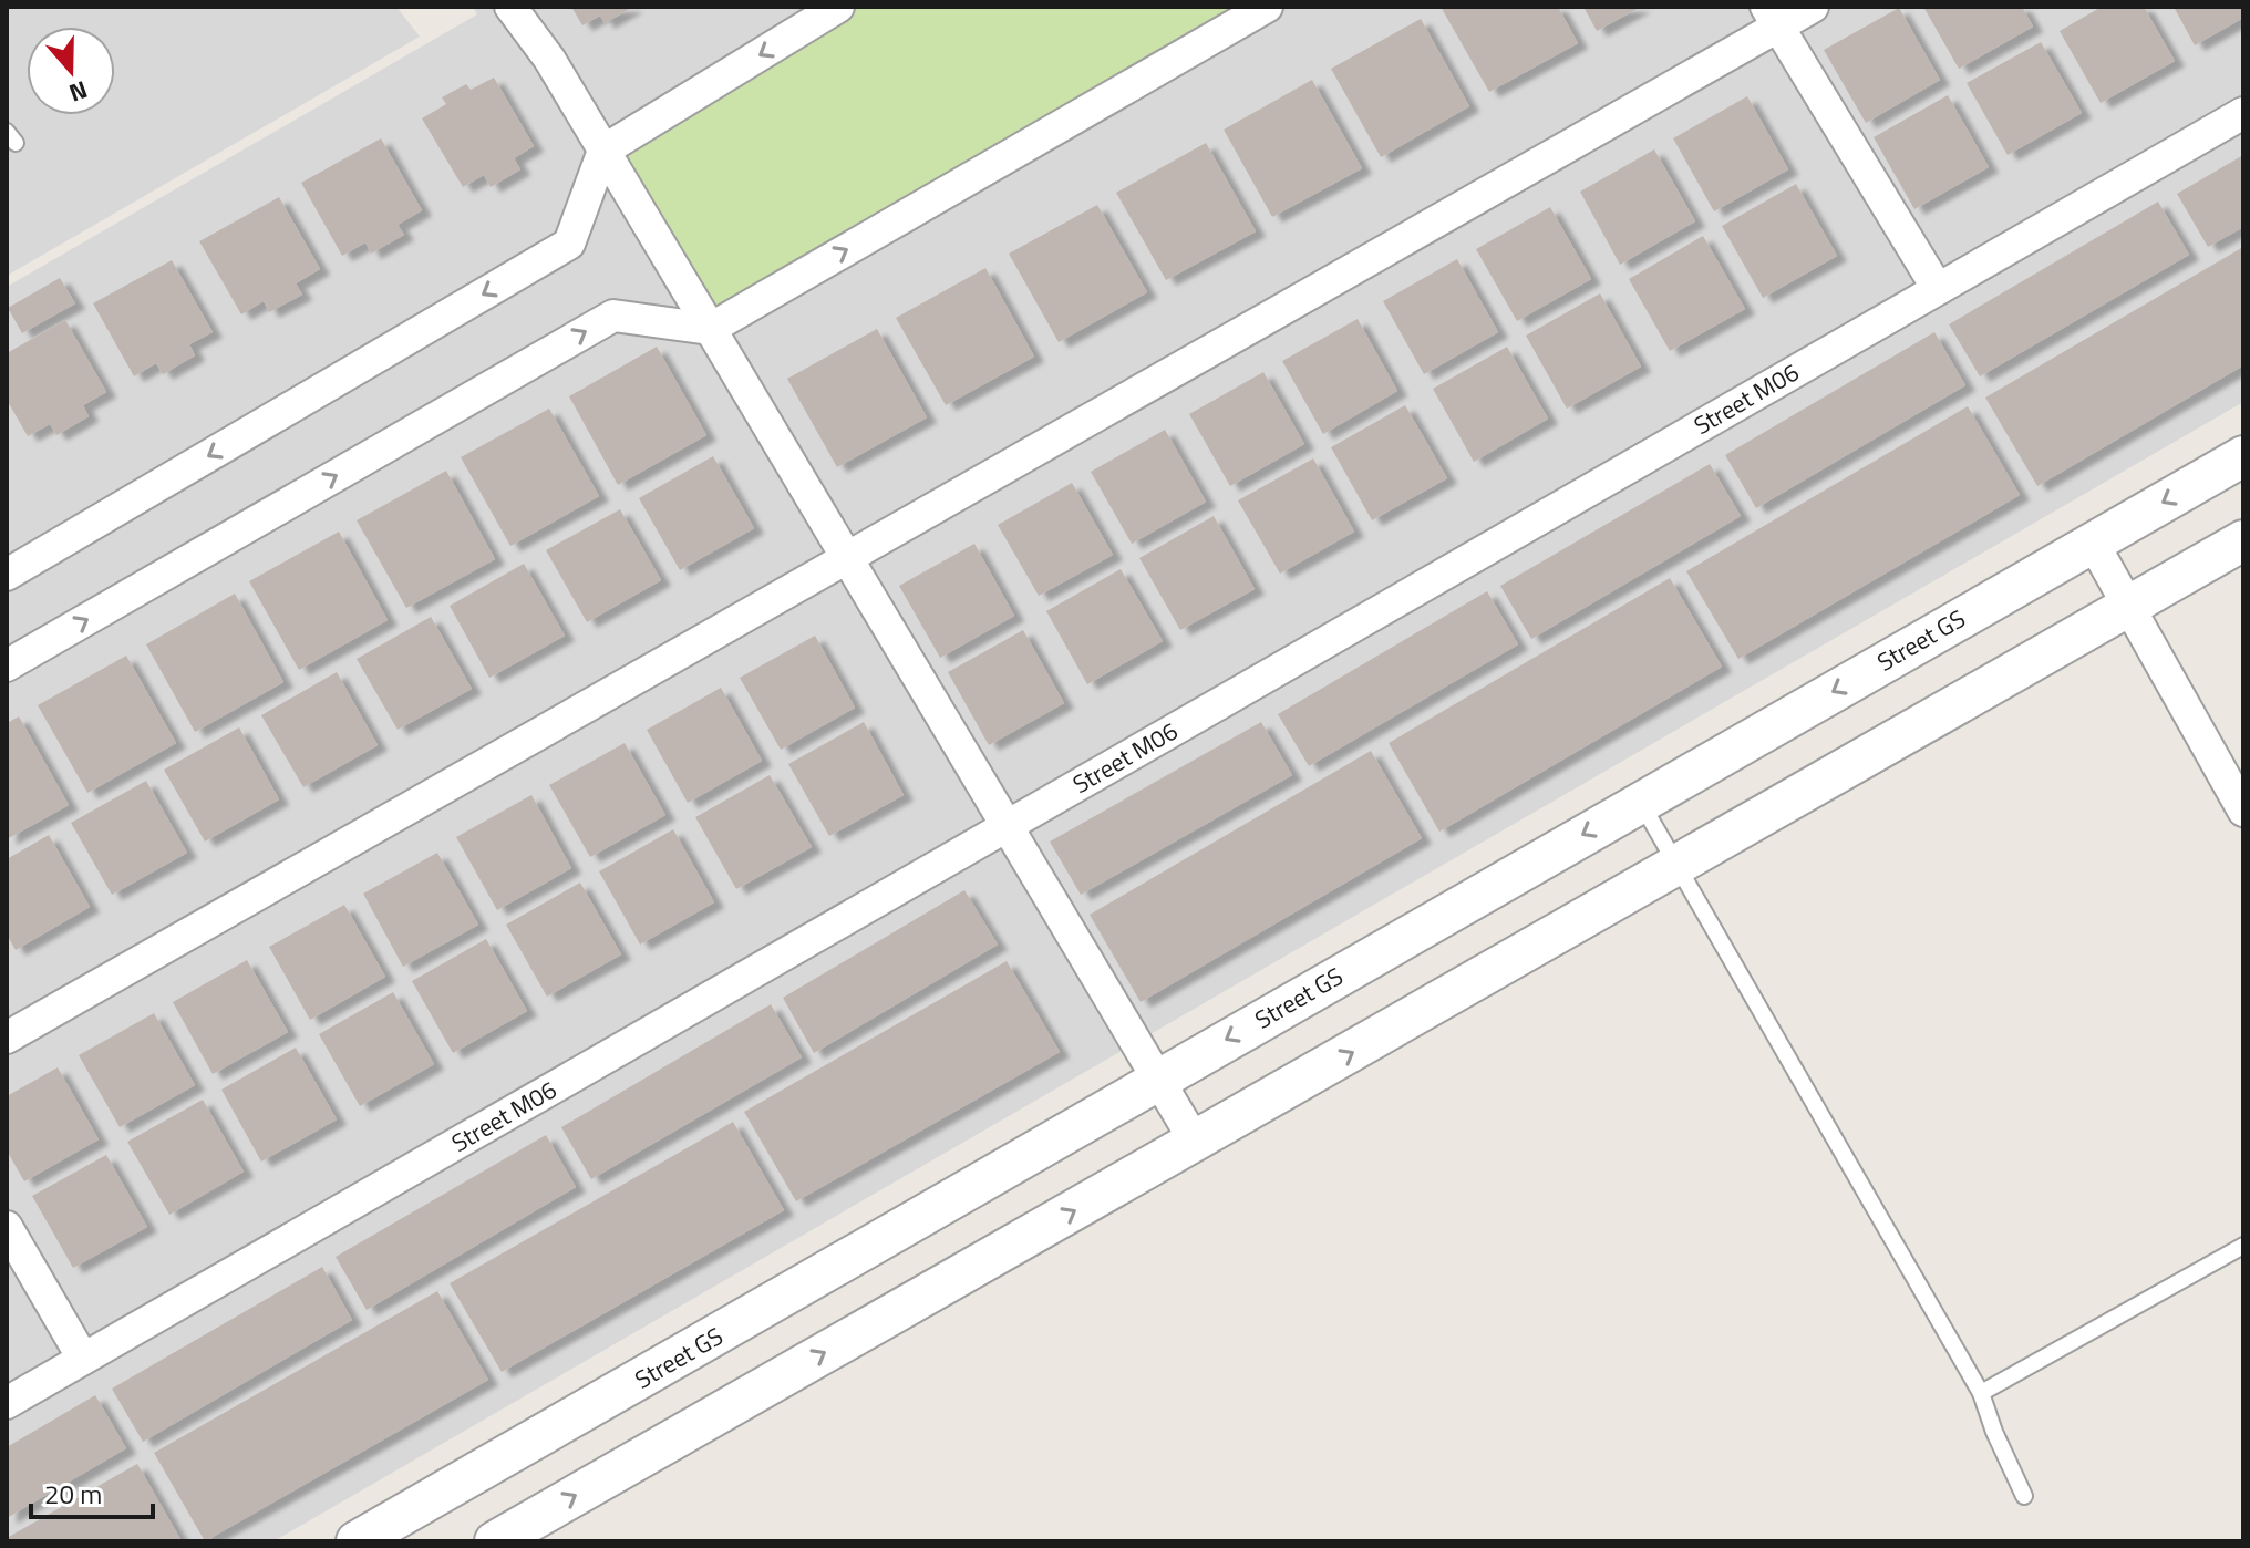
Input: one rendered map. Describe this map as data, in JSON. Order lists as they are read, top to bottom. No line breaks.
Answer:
{"streets":{"street":["Street M06","Street GS"]},"scale_bar":"20 m","north":"bottom"}
